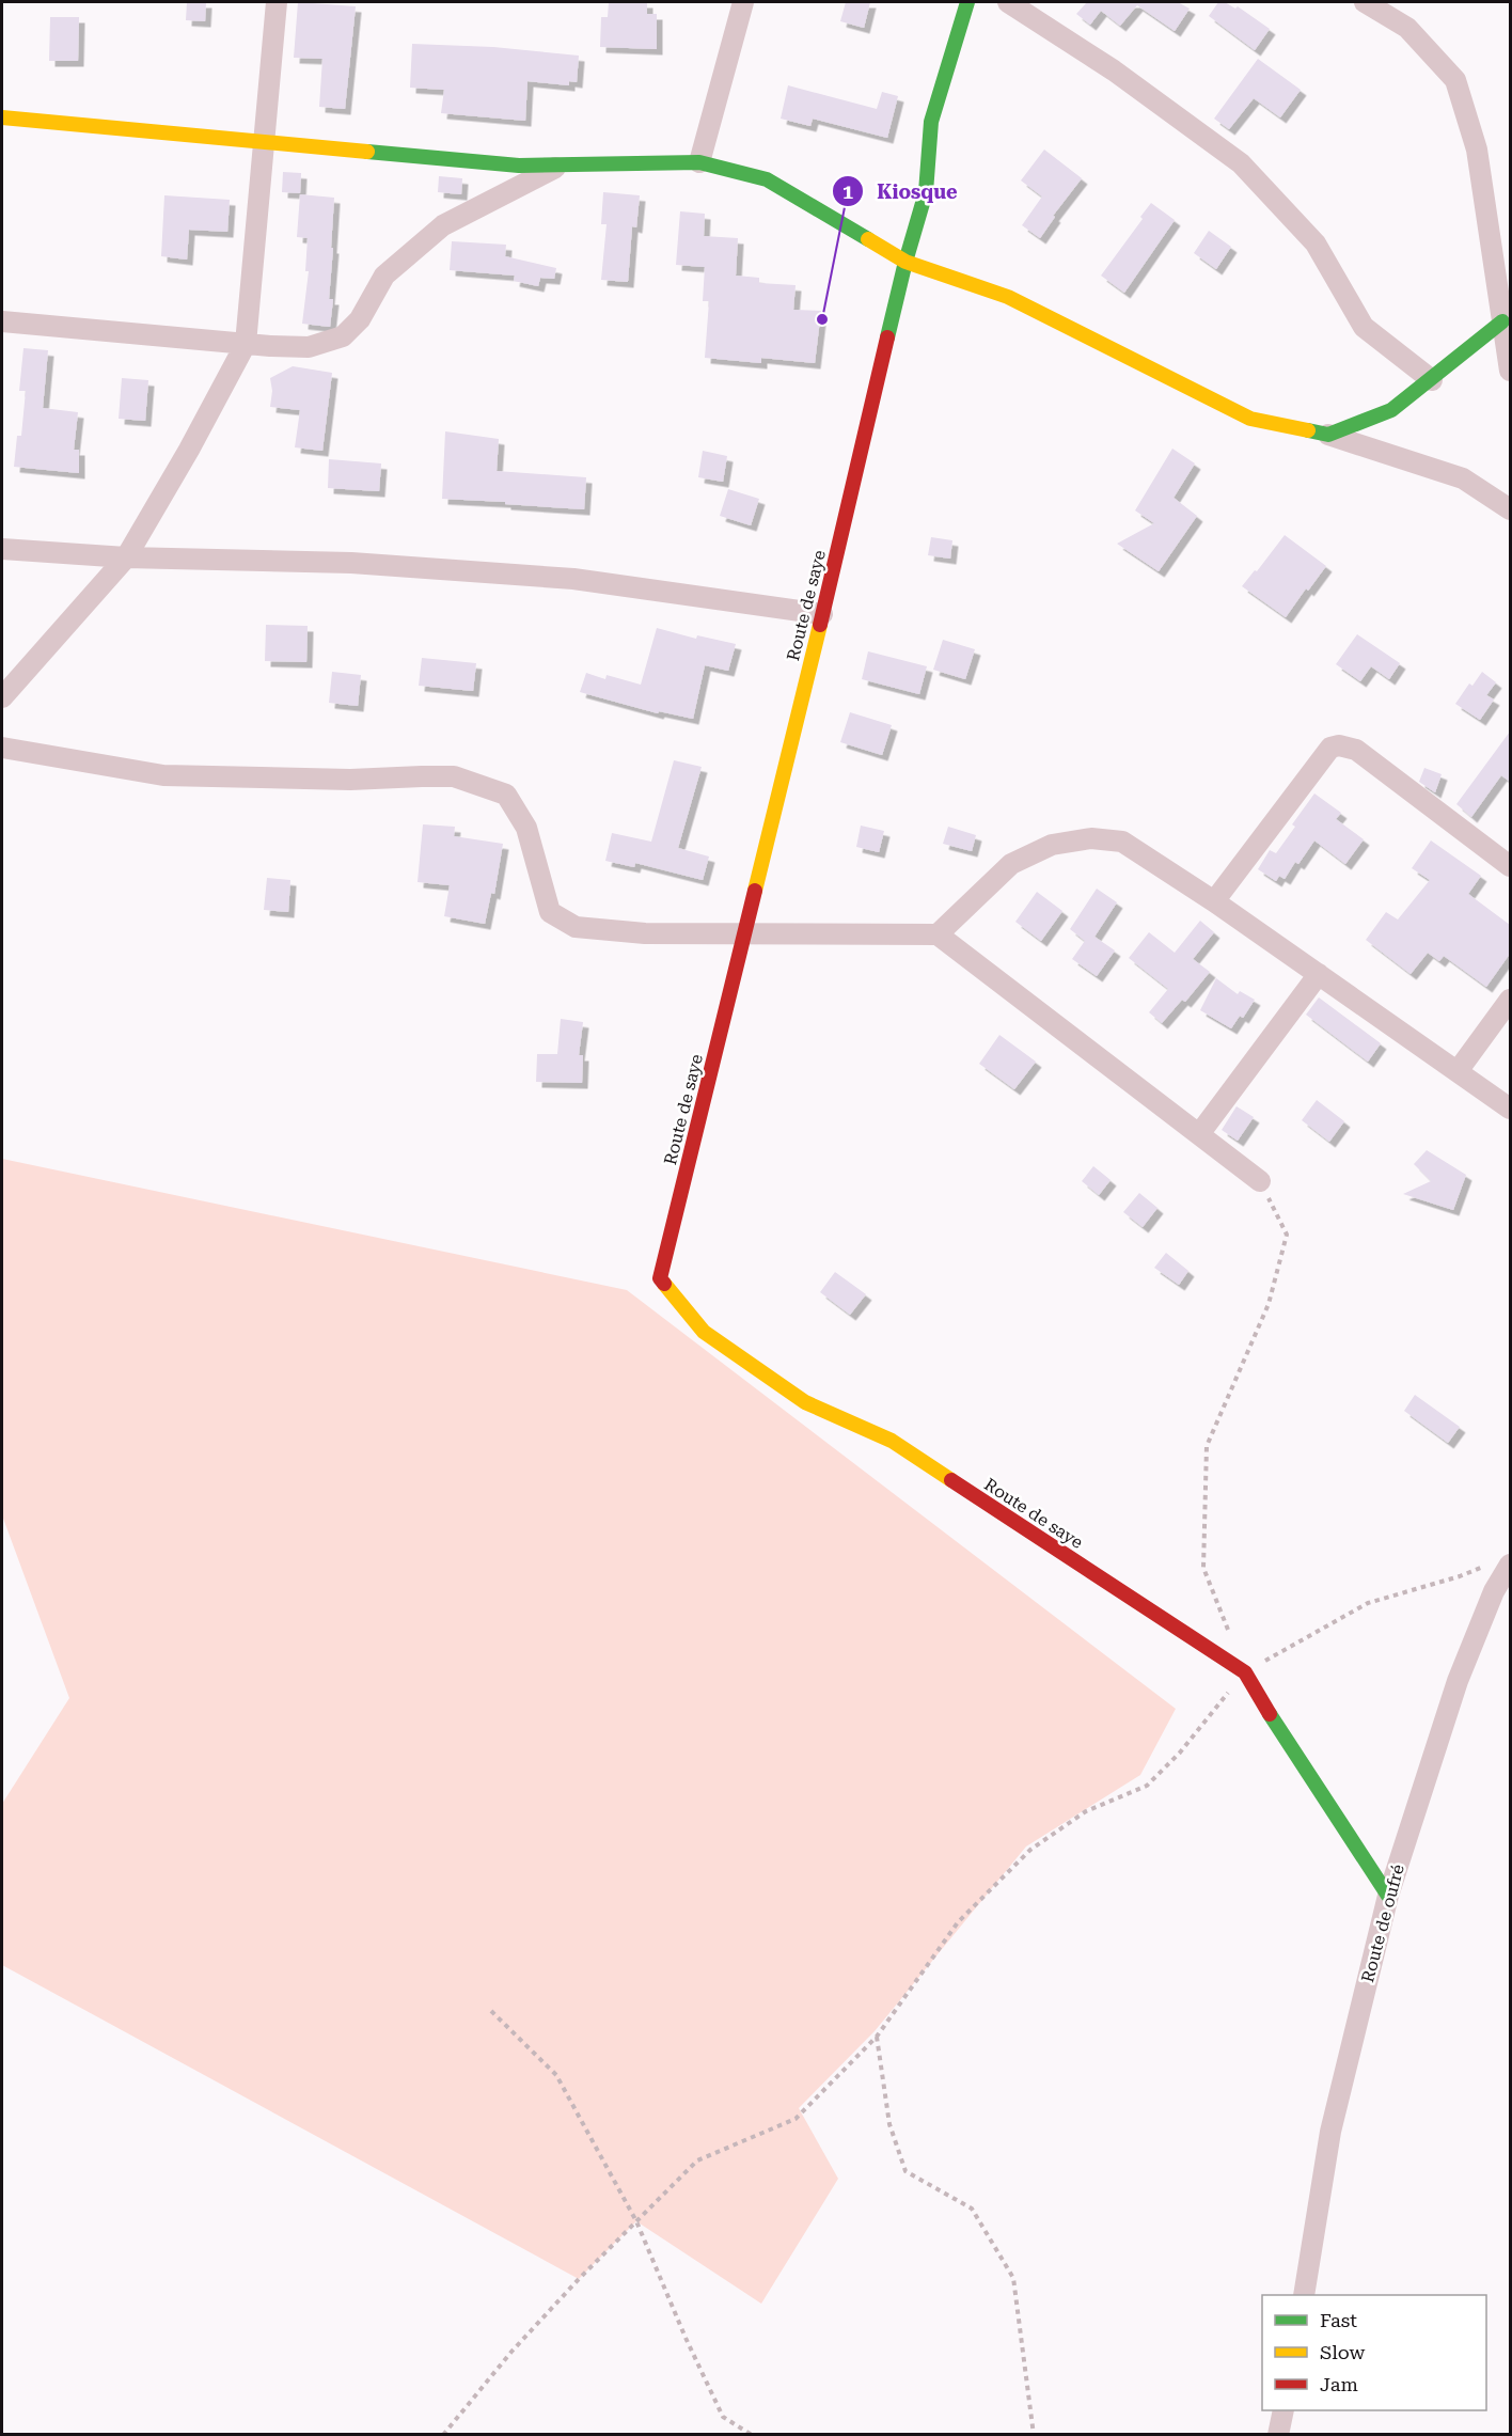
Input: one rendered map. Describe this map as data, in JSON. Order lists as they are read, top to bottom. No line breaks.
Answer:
{"streets":{"street":["Route de saye","Route de oufré"]},"crossings":[["Route de saye","Route de oufré"]],"places":["Kiosque"],"legend":["Fast","Slow","Jam"]}
